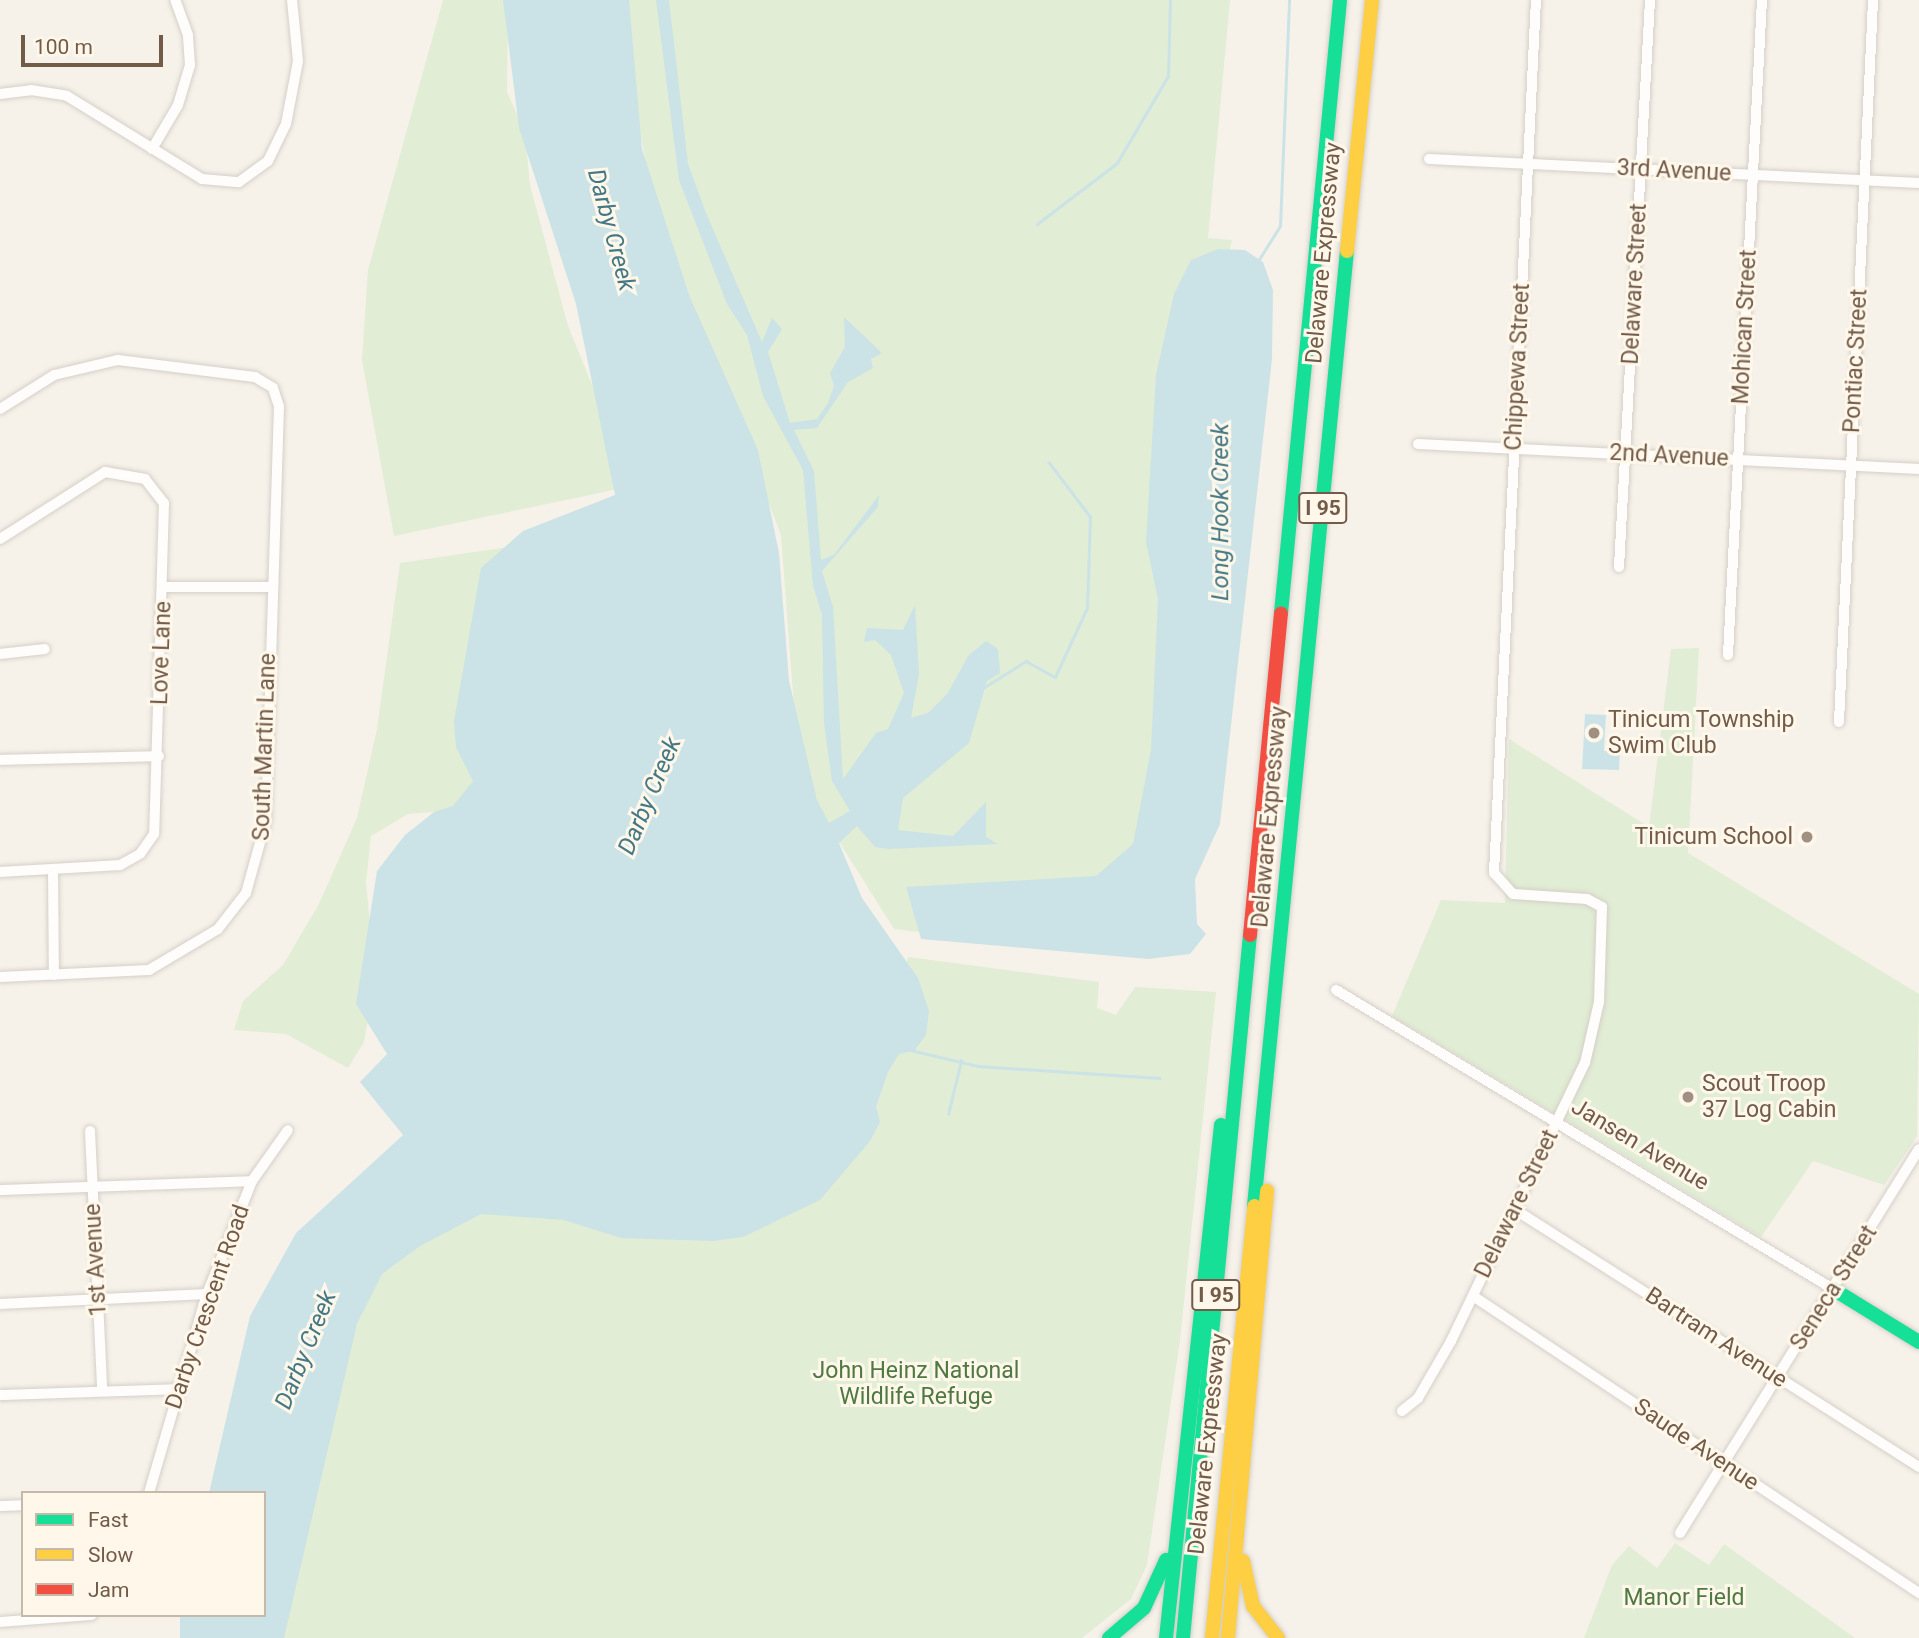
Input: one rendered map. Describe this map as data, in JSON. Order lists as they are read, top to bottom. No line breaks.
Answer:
{"streets":{"main road":["Delaware Expressway","I 95","Jansen Avenue"],"street":["3rd Avenue","Delaware Street","Mohican Street","Pontiac Street","Chippewa Street","2nd Avenue","Love Lane","South Martin Lane","1st Avenue","Seneca Street","Darby Crescent Road","Bartram Avenue","Saude Avenue"]},"crossings":[["3rd Avenue","Delaware Street"],["3rd Avenue","Mohican Street"],["3rd Avenue","Pontiac Street"],["3rd Avenue","Chippewa Street"],["Delaware Street","Chippewa Street"],["Delaware Street","2nd Avenue"],["Delaware Street","Jansen Avenue"],["Delaware Street","Bartram Avenue"],["Delaware Street","Saude Avenue"],["Mohican Street","2nd Avenue"],["Pontiac Street","2nd Avenue"],["Chippewa Street","2nd Avenue"],["Jansen Avenue","Seneca Street"],["Seneca Street","Bartram Avenue"],["Seneca Street","Saude Avenue"]],"water":["Darby Creek","Long Hook Creek"],"parks":["John Heinz National Wildlife Refuge","Manor Field"],"places":["Tinicum Township Swim Club","Tinicum School","Scout Troop 37 Log Cabin"],"legend":["Fast","Slow","Jam"],"scale_bar":"100 m"}
